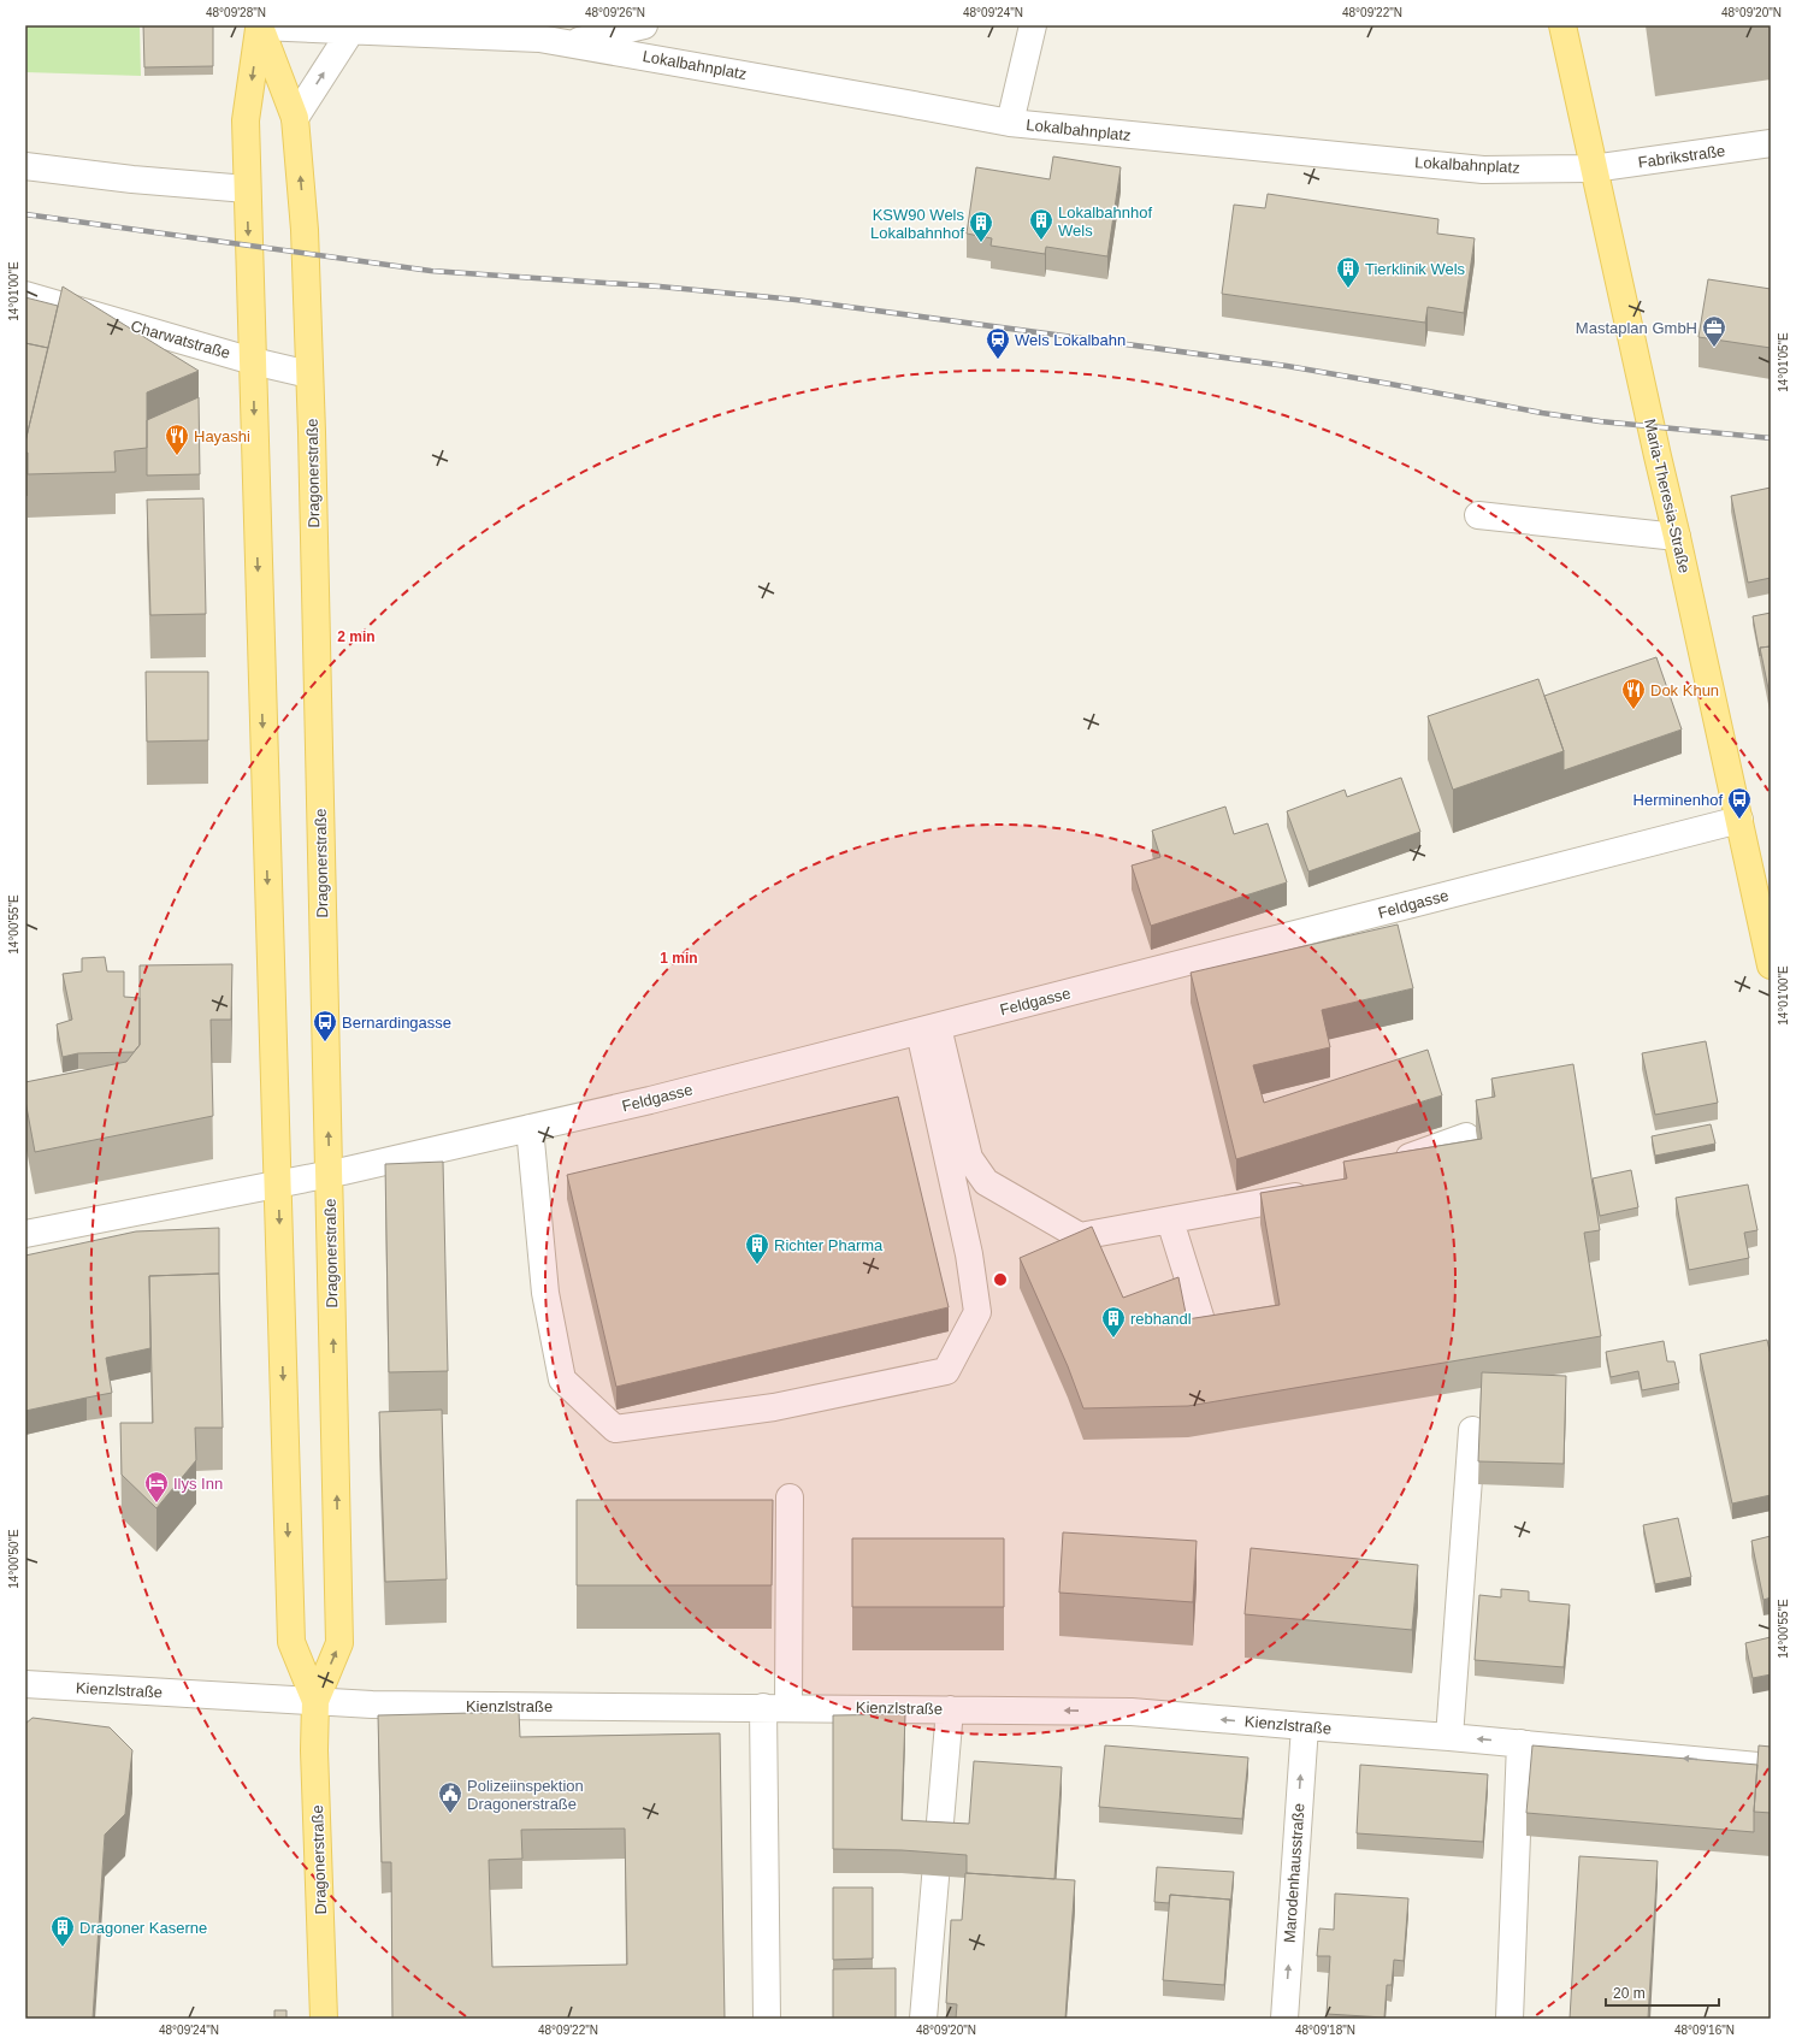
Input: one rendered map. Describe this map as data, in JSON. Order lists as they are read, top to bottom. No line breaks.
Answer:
{"streets":{"main road":["Dragonerstraße","Maria-Theresia-Straße"],"street":["Lokalbahnplatz","Fabrikstraße","Charwatstraße","Feldgasse","Kienzlstraße","Marodenhausstraße"]},"crossings":[["Lokalbahnplatz","Fabrikstraße"],["Lokalbahnplatz","Dragonerstraße"],["Lokalbahnplatz","Maria-Theresia-Straße"],["Fabrikstraße","Maria-Theresia-Straße"],["Charwatstraße","Dragonerstraße"],["Dragonerstraße","Feldgasse"],["Dragonerstraße","Kienzlstraße"],["Maria-Theresia-Straße","Feldgasse"],["Kienzlstraße","Marodenhausstraße"]],"one_way":["Kienzlstraße"],"places":{"building":["Lokalbahnhof Wels","KSW90 Wels Lokalbahnhof","Tierklinik Wels","Richter Pharma","rebhandl","Dragoner Kaserne"],"office":["Mastaplan GmbH"],"station":["Wels Lokalbahn"],"restaurant":["Hayashi","Dok Khun"],"bus stop":["Herminenhof","Bernardingasse"],"hotel":["Ilys Inn"],"public building":["Polizeiinspektion Dragonerstraße"]},"scale_bar":"20 m","coordinates":["48°09'28\"N","48°09'26\"N","48°09'24\"N","48°09'22\"N","48°09'20\"N","14°01'00\"E","14°01'05\"E","14°00'55\"E","14°00'50\"E","48°09'18\"N","48°09'16\"N"],"rings":["2 min","1 min"]}
